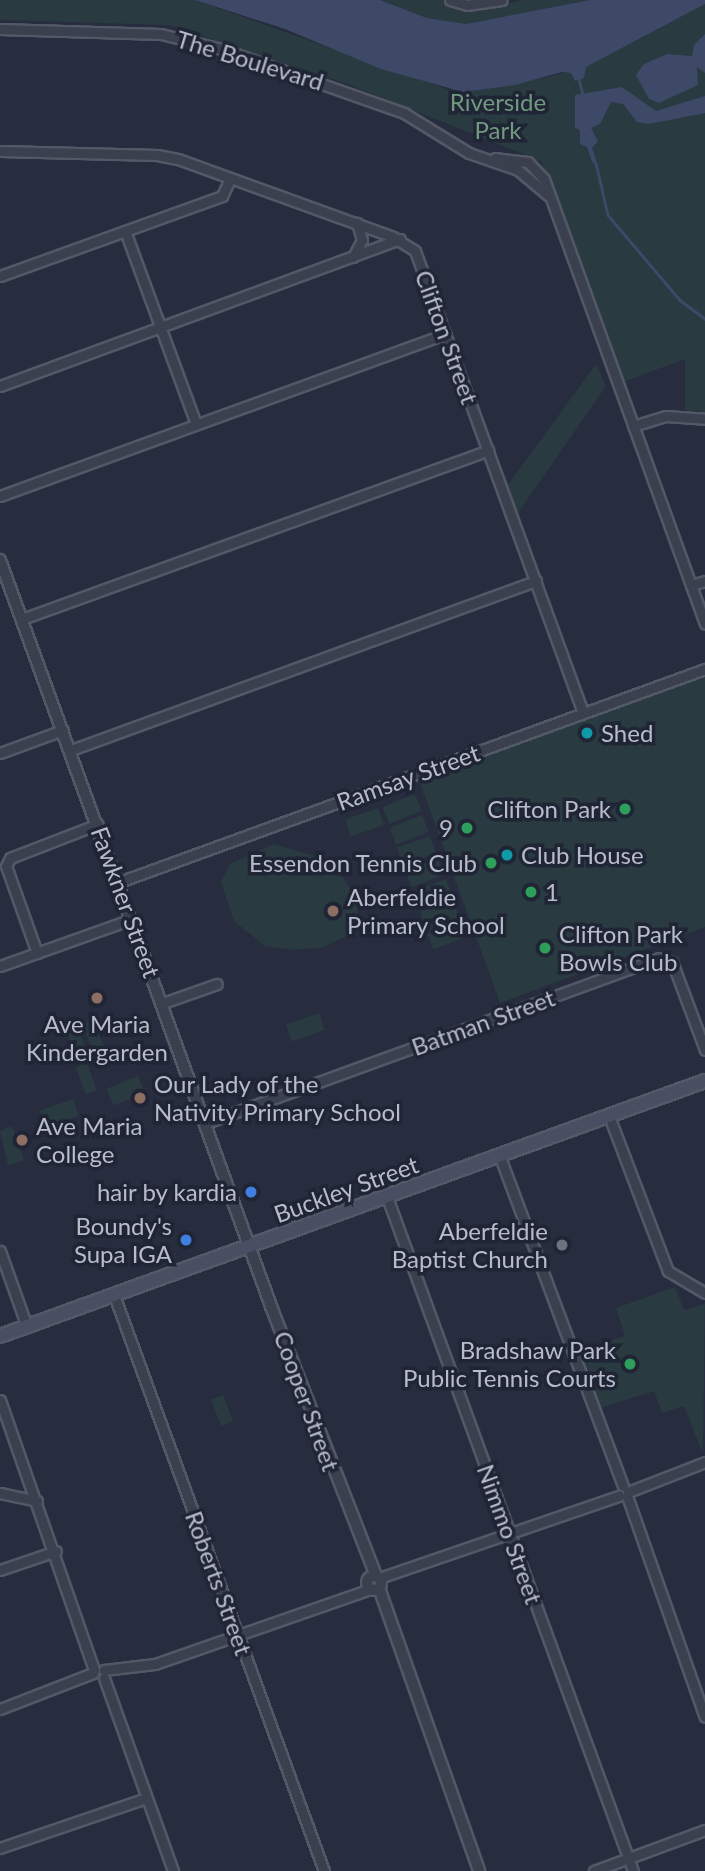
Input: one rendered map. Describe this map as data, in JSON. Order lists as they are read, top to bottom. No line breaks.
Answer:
{"streets":{"main road":["Buckley Street"],"street":["The Boulevard","Clifton Street","Ramsay Street","Fawkner Street","Batman Street","Cooper Street","Nimmo Street","Roberts Street"]},"crossings":[["Clifton Street","Ramsay Street"],["Ramsay Street","Fawkner Street"],["Fawkner Street","Batman Street"],["Fawkner Street","Buckley Street"],["Fawkner Street","Cooper Street"],["Buckley Street","Cooper Street"],["Buckley Street","Nimmo Street"],["Buckley Street","Roberts Street"]],"parks":["Riverside Park"],"places":["Shed","Clifton Park","9","Club House","Essendon Tennis Club","1","Aberfeldie Primary School","Clifton Park Bowls Club","Ave Maria Kindergarden","Our Lady of the Nativity Primary School","Ave Maria College","hair by kardia","Boundy's Supa IGA","Aberfeldie Baptist Church","Bradshaw Park Public Tennis Courts"]}
